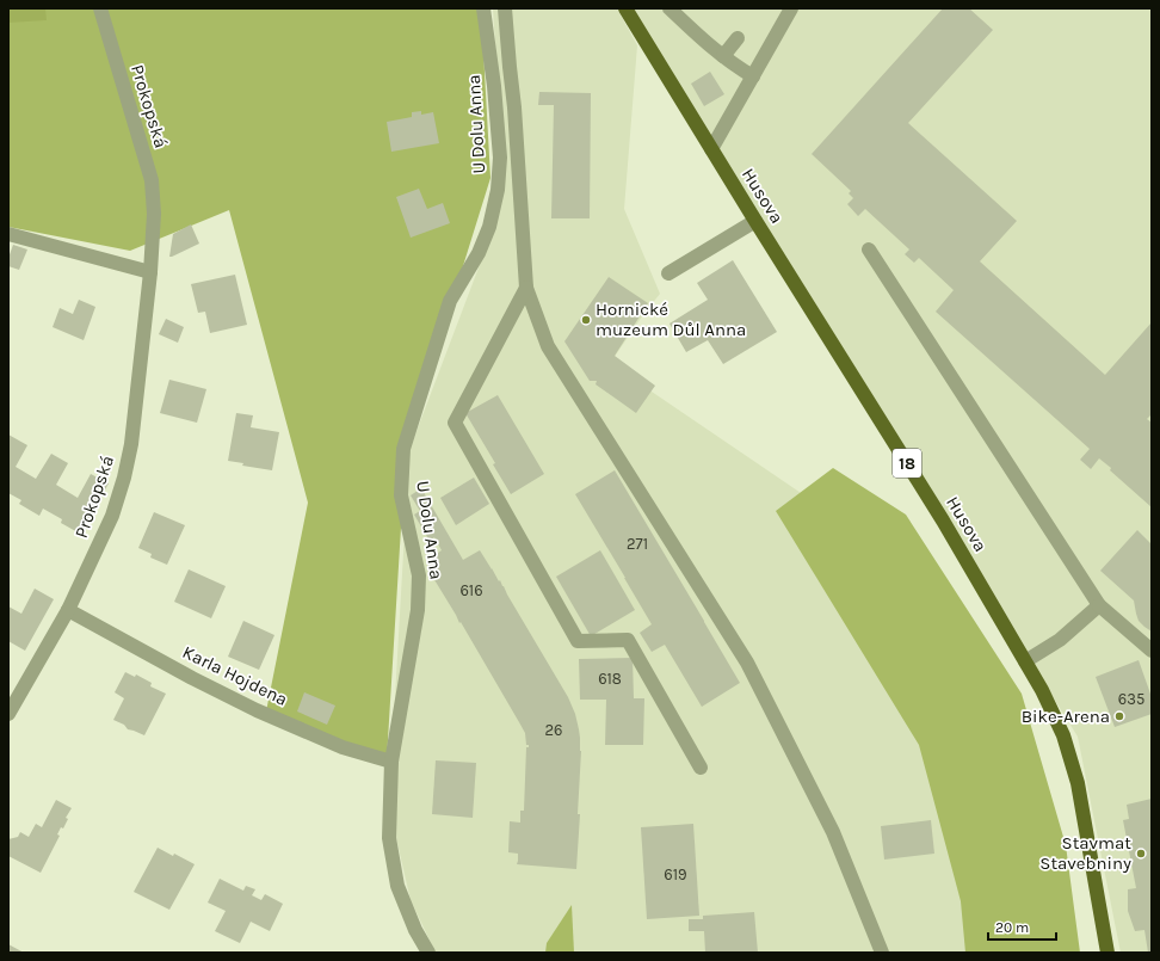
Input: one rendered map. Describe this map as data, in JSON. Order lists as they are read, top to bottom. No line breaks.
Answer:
{"streets":{"main road":["Husova","18"],"street":["Prokopská","U Dolu Anna","Karla Hojdena"]},"crossings":[["Prokopská","Karla Hojdena"],["U Dolu Anna","Karla Hojdena"]],"places":["Hornické muzeum Důl Anna","Bike-Arena","Stavmat Stavebniny"],"house_numbers":["271","616","618","635","26","619"],"scale_bar":"20 m"}
